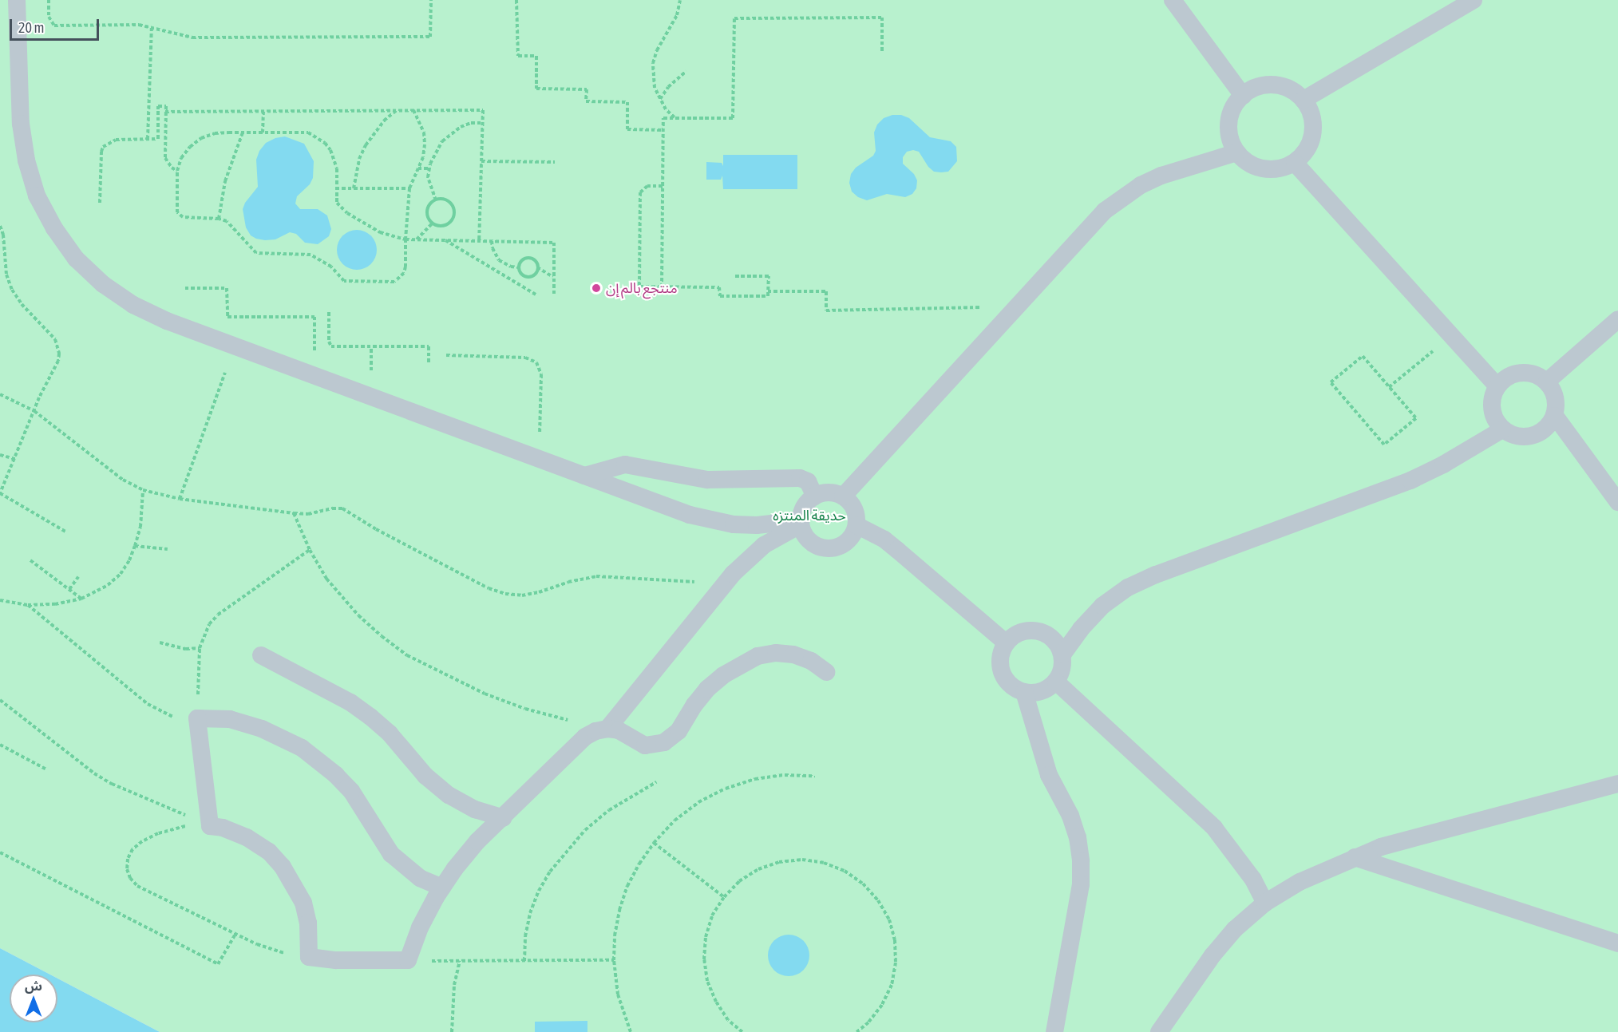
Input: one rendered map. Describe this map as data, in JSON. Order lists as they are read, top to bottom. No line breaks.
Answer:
{"parks":["حديقة المنتزه"],"places":["منتجع بالم إن"],"scale_bar":"20 m","north":"top"}
